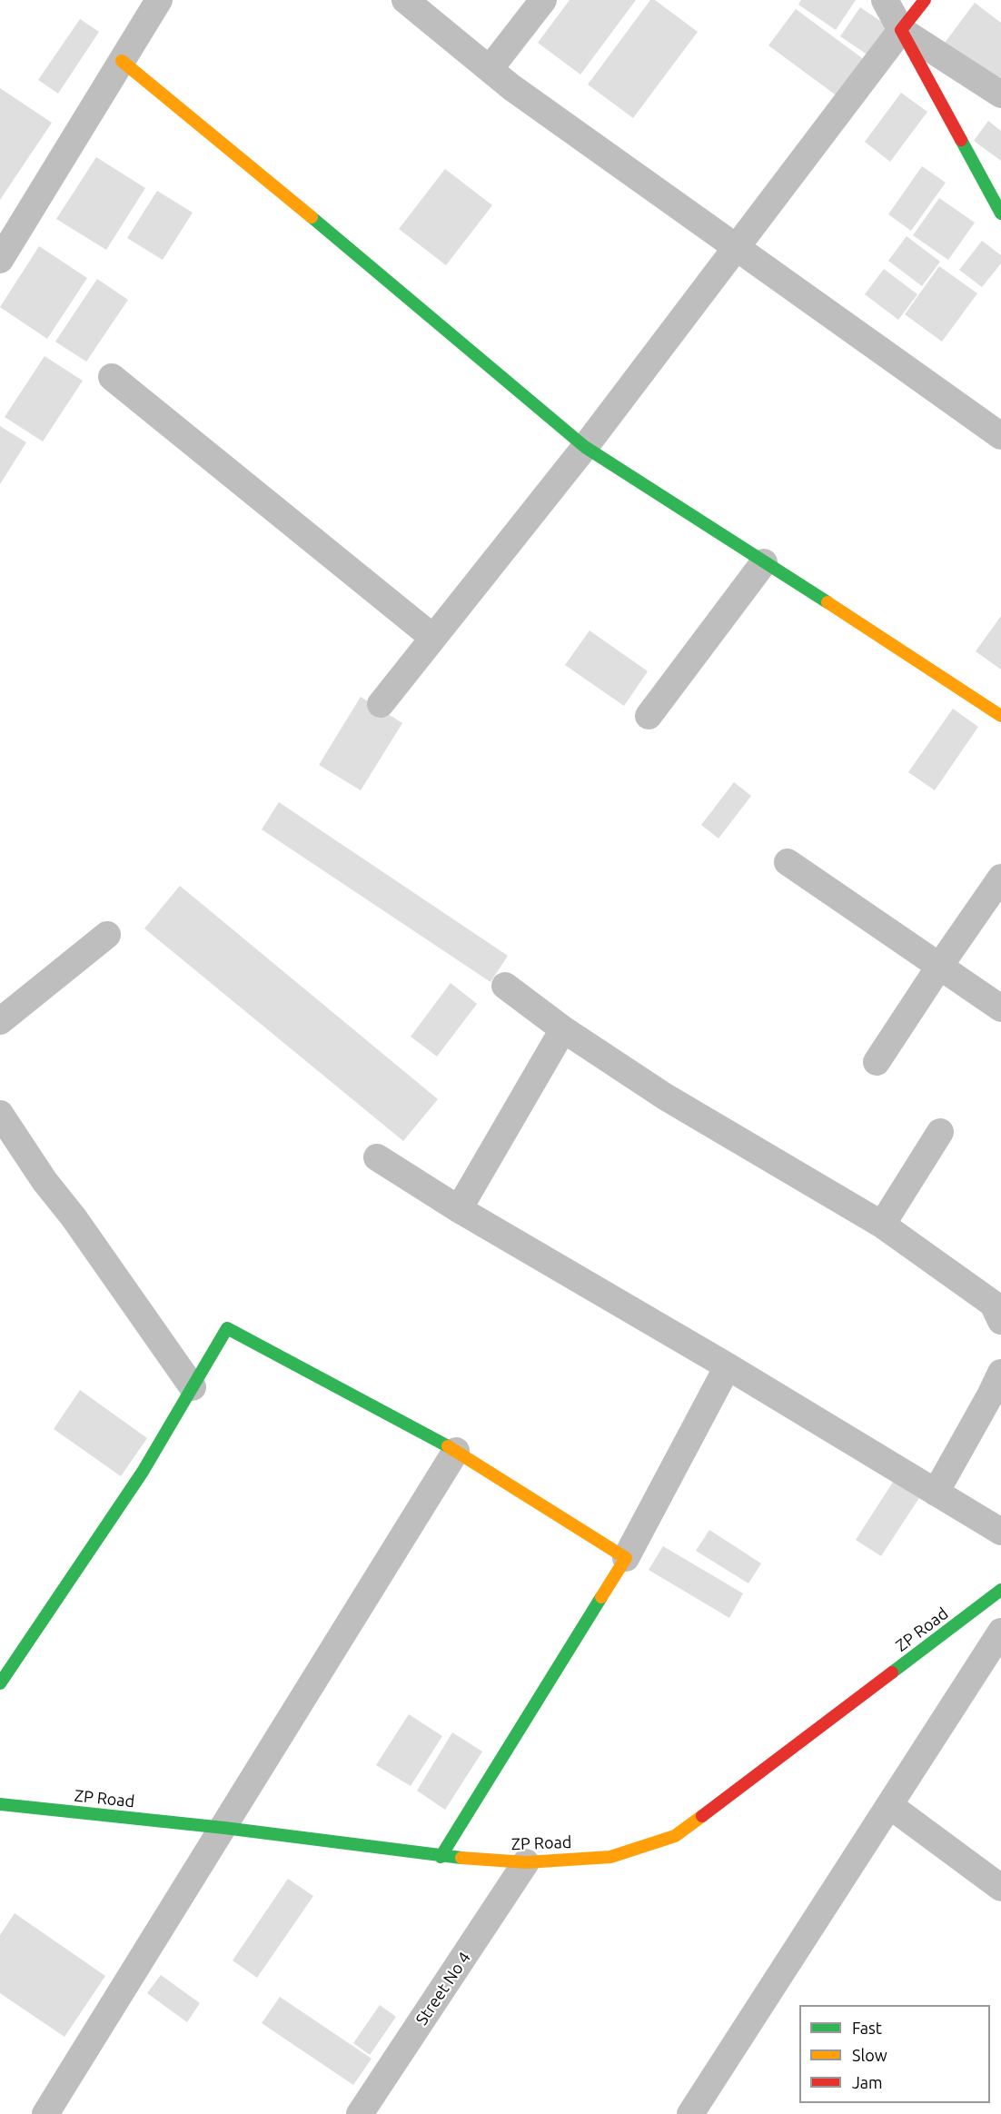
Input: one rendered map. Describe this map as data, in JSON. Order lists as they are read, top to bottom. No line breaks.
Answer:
{"streets":{"street":["ZP Road","Street No 4"]},"crossings":[["ZP Road","Street No 4"]],"legend":["Fast","Slow","Jam"]}
